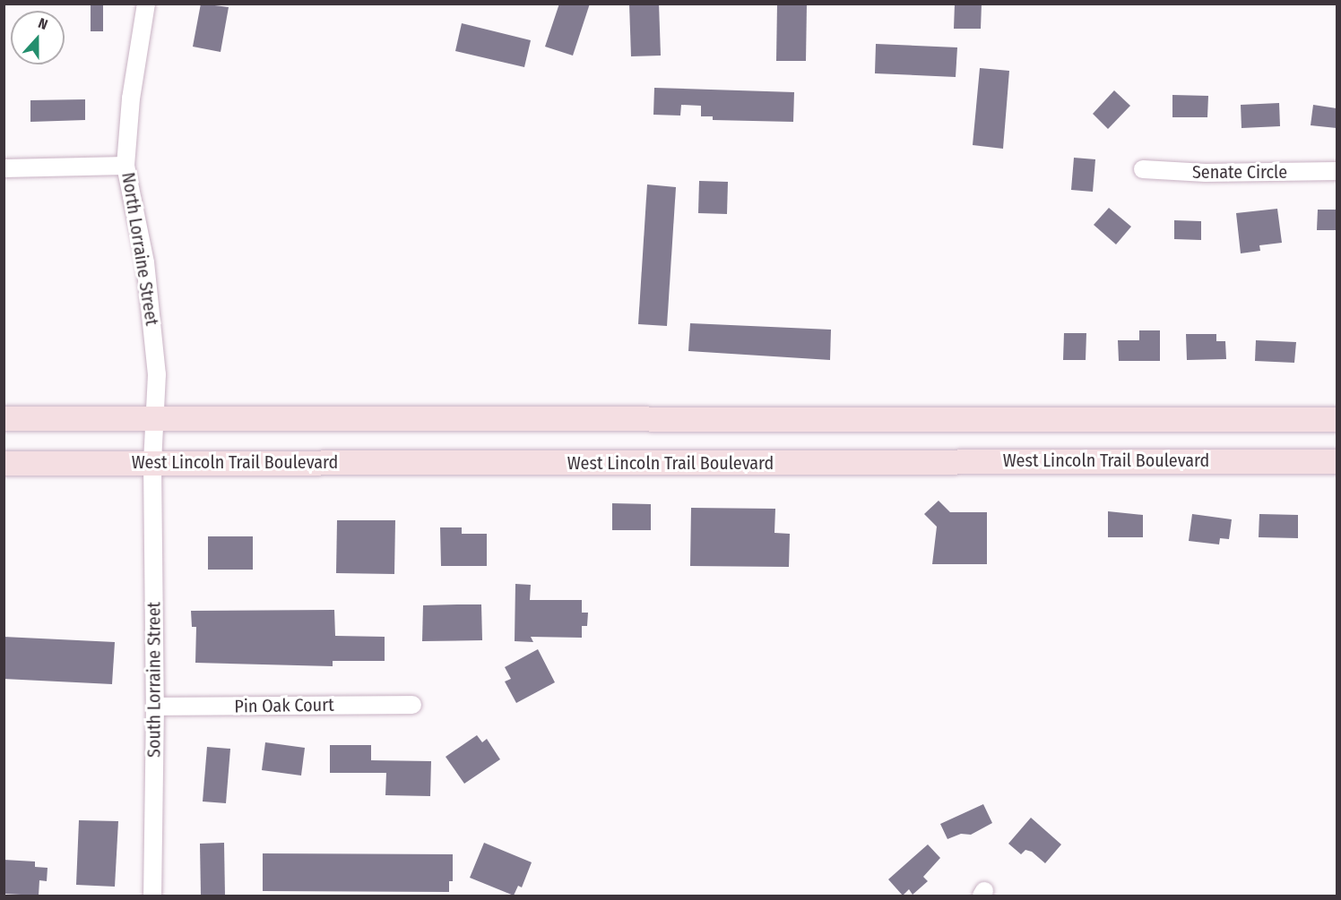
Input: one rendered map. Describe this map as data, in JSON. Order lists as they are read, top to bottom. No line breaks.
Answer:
{"streets":{"main road":["West Lincoln Trail Boulevard"],"street":["Senate Circle","North Lorraine Street","South Lorraine Street","Pin Oak Court"]},"crossings":[["North Lorraine Street","West Lincoln Trail Boulevard"],["North Lorraine Street","South Lorraine Street"],["West Lincoln Trail Boulevard","South Lorraine Street"],["South Lorraine Street","Pin Oak Court"]],"north":"top"}
